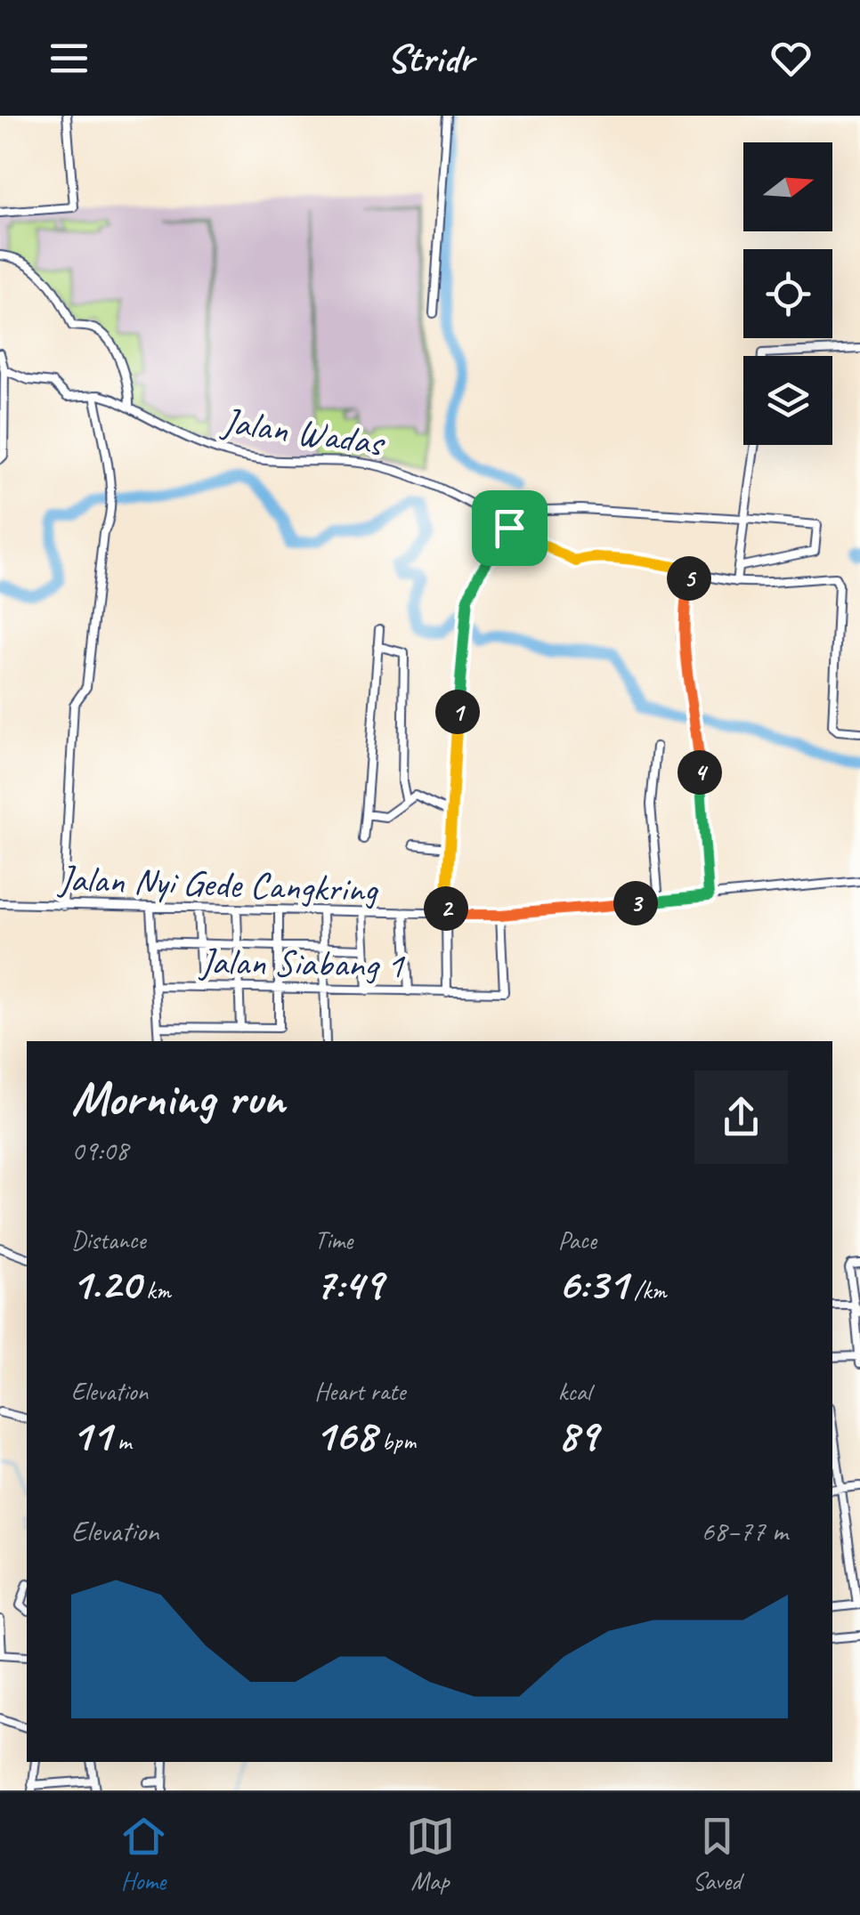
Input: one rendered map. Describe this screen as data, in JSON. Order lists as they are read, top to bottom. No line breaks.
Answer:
{"streets":{"street":["Jalan Wadas","Jalan Nyi Gede Cangkring","Jalan Siabang 1"]},"crossings":[["Jalan Nyi Gede Cangkring","Jalan Siabang 1"]],"north":"right","page":{"header":"Stridr","pins":["5","1","4","3","2"],"heading":["Morning run","09:08"],"stats":[["Distance","1.20 km"],["Time","7:49"],["Pace","6:31 /km"],["Elevation","11 m"],["Heart rate","168 bpm"],["kcal","89"]],"chart":["Elevation","68–77 m"],"tabs":["Home","Map","Saved"]}}
